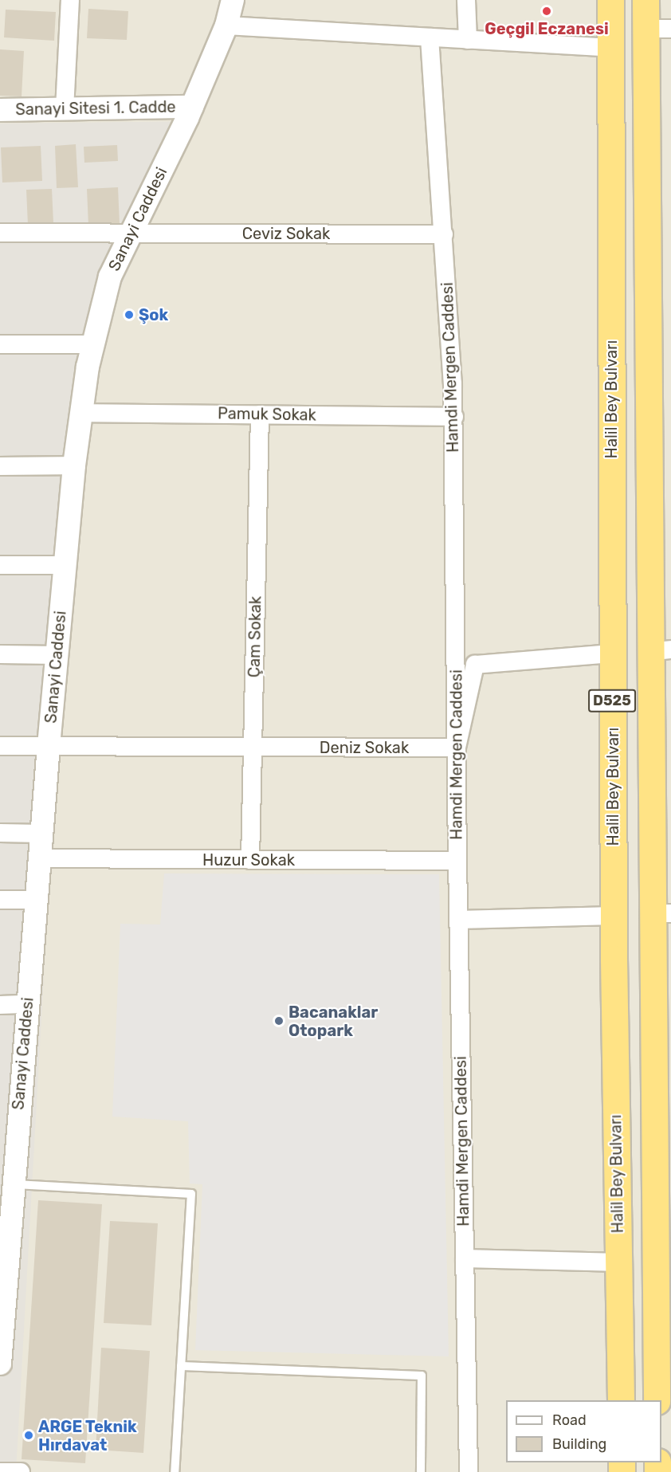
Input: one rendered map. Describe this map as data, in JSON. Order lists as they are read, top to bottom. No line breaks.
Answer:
{"streets":{"highway":["Halil Bey Bulvarı","D525"],"street":["Sanayi Sitesi 1. Cadde","Sanayi Caddesi","Ceviz Sokak","Hamdi Mergen Caddesi","Pamuk Sokak","Çam Sokak","Deniz Sokak","Huzur Sokak"]},"crossings":[["Sanayi Sitesi 1. Cadde","Sanayi Caddesi"],["Sanayi Caddesi","Ceviz Sokak"],["Sanayi Caddesi","Pamuk Sokak"],["Sanayi Caddesi","Deniz Sokak"],["Sanayi Caddesi","Huzur Sokak"],["Ceviz Sokak","Hamdi Mergen Caddesi"],["Hamdi Mergen Caddesi","Pamuk Sokak"],["Hamdi Mergen Caddesi","Deniz Sokak"],["Hamdi Mergen Caddesi","Huzur Sokak"],["Pamuk Sokak","Çam Sokak"],["Çam Sokak","Deniz Sokak"],["Çam Sokak","Huzur Sokak"]],"places":["Geçgil Eczanesi","Şok","Bacanaklar Otopark","ARGE Teknik Hırdavat"],"legend":["Road","Building"]}
